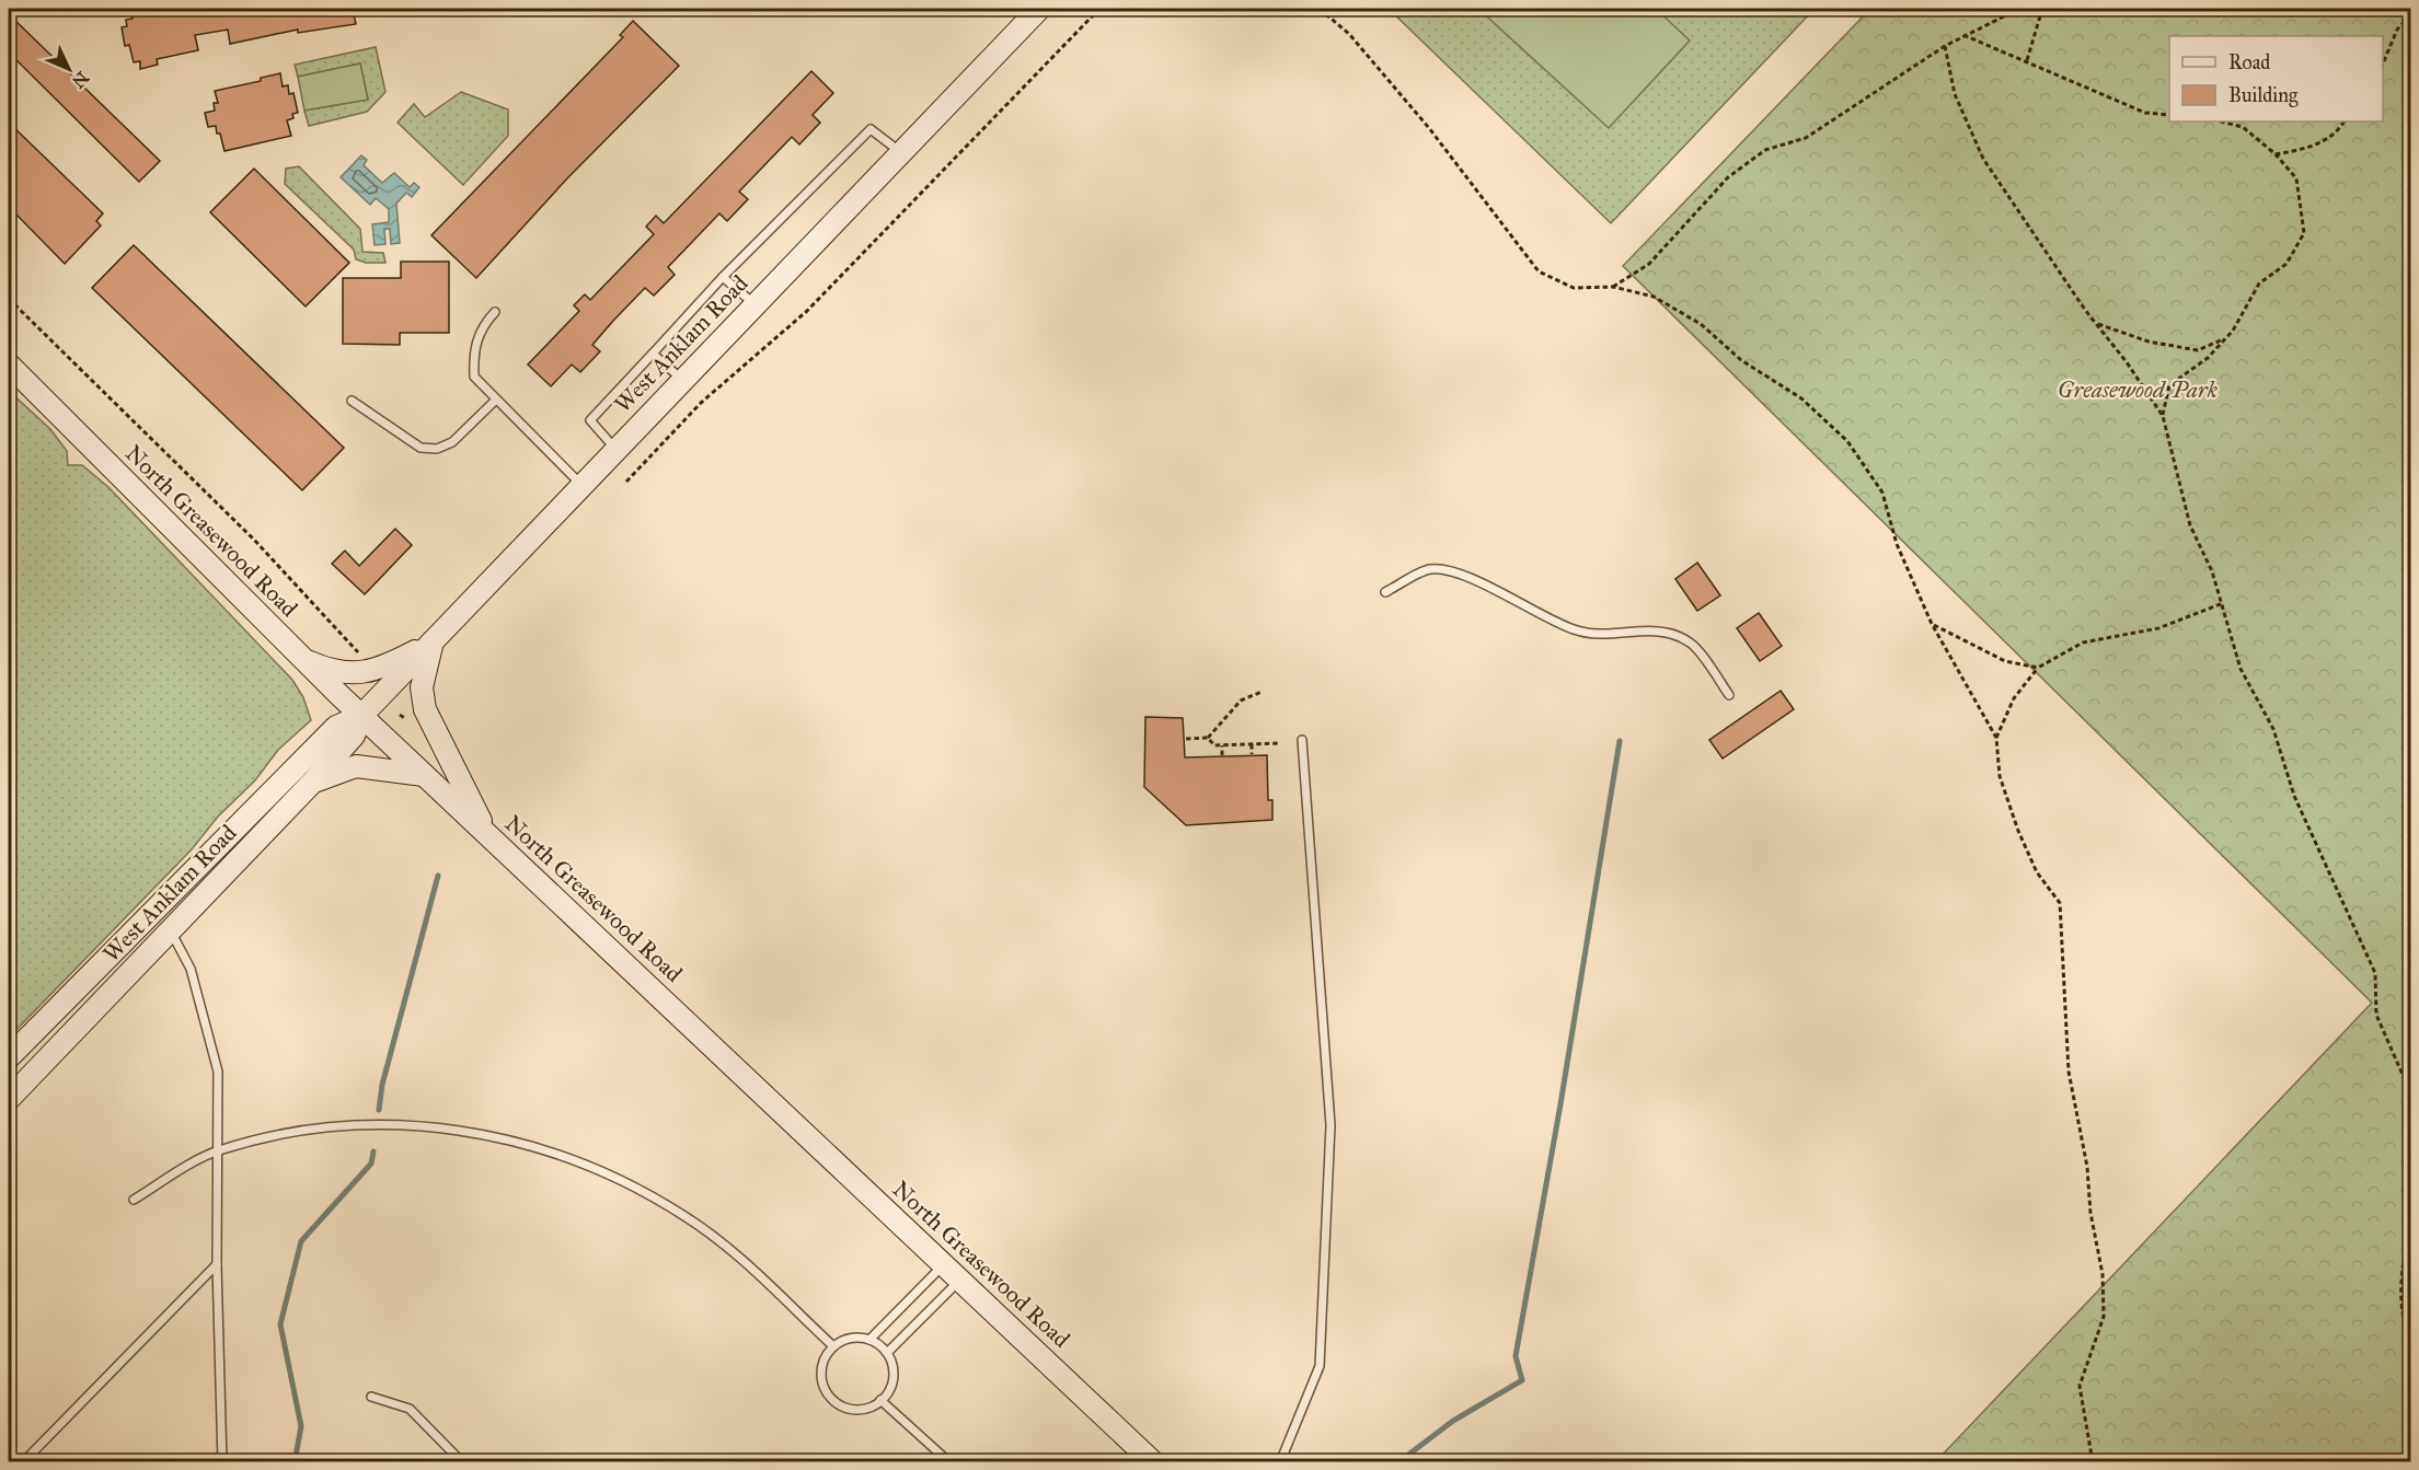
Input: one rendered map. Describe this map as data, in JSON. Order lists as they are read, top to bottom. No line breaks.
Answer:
{"streets":{"main road":["West Anklam Road","North Greasewood Road"]},"crossings":[["West Anklam Road","North Greasewood Road"]],"parks":["Greasewood Park"],"legend":["Road","Building"],"north":"bottom right"}
